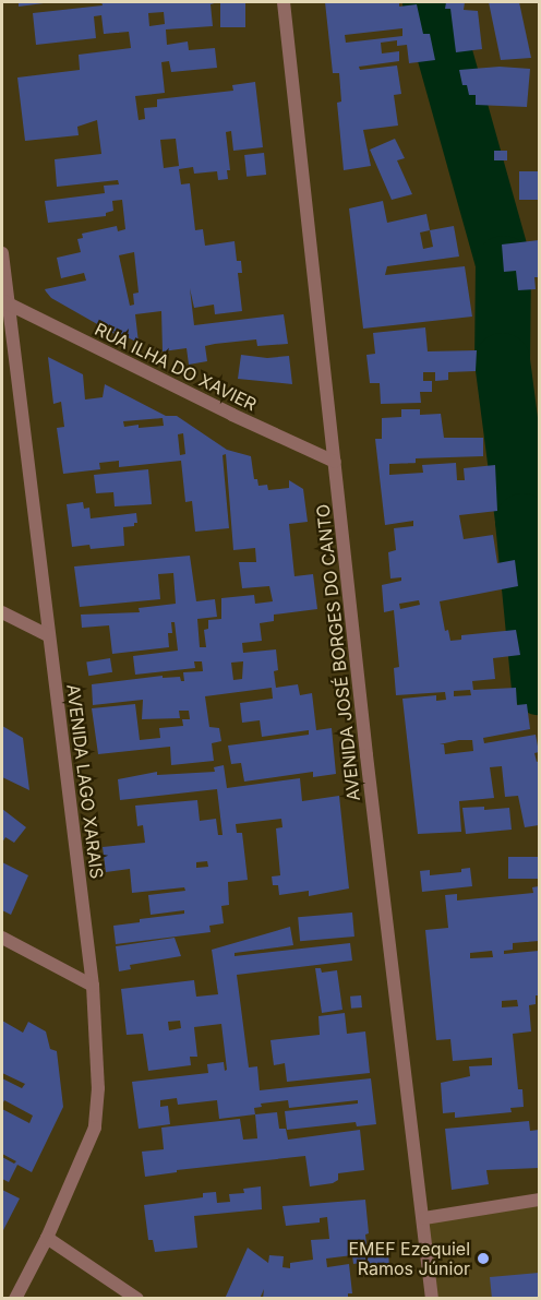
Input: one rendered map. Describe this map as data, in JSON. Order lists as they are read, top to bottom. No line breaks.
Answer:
{"streets":{"street":["RUA ILHA DO XAVIER","AVENIDA JOSÉ BORGES DO CANTO","AVENIDA LAGO XARAIS"]},"crossings":[["RUA ILHA DO XAVIER","AVENIDA JOSÉ BORGES DO CANTO"],["RUA ILHA DO XAVIER","AVENIDA LAGO XARAIS"]],"places":["EMEF Ezequiel Ramos Júnior"]}
